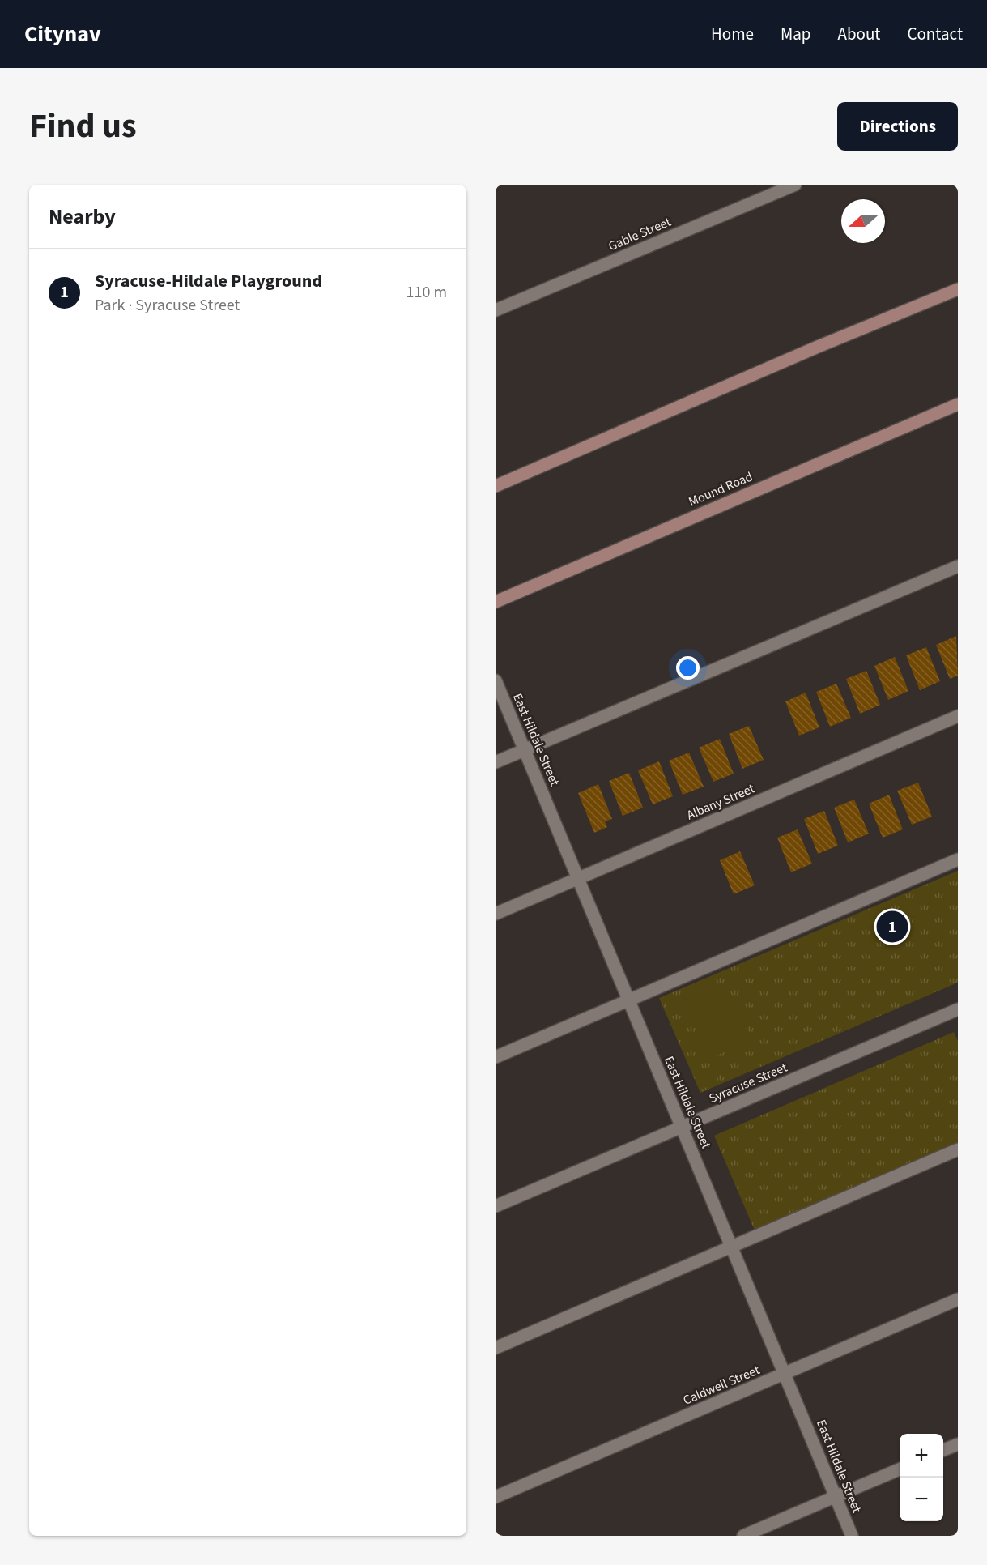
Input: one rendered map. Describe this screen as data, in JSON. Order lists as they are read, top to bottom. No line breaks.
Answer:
{"streets":{"main road":["Mound Road"],"street":["Gable Street","East Hildale Street","Albany Street","Syracuse Street","Caldwell Street"]},"crossings":[["East Hildale Street","Albany Street"],["East Hildale Street","Syracuse Street"],["East Hildale Street","Caldwell Street"]],"north":"left","page":{"header":"Citynav","nav":["Home","Map","About","Contact"],"title":"Find us","buttons":"Directions","heading":"Nearby","list":[{"mark":"1","name":"Syracuse-Hildale Playground","note":"Park · Syracuse Street","value":"110 m"}],"pins":"1","map_buttons":["+","−"]}}
